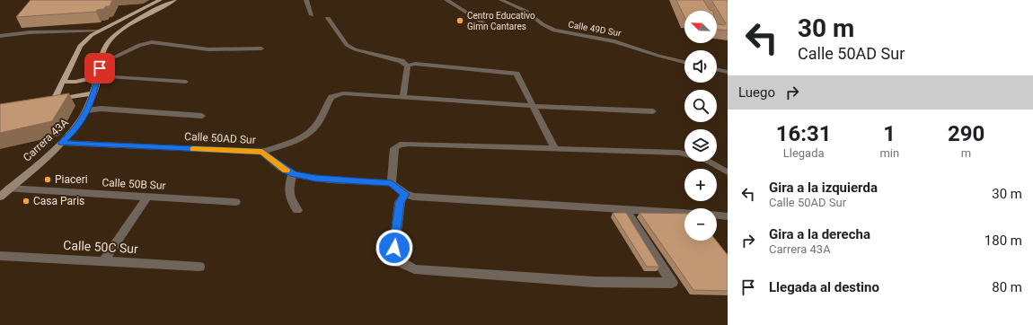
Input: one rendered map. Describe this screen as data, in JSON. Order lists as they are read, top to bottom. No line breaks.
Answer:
{"streets":{"main road":["Carrera 43A"],"street":["Calle 49D Sur","Calle 50AD Sur","Calle 50B Sur","Calle 50C Sur"]},"crossings":[["Calle 50AD Sur","Carrera 43A"],["Carrera 43A","Calle 50B Sur"]],"places":["Centro Educativo Gimn Cantares","Piaceri","Casa Paris"],"north":"top left","page":{"turn":["30 m","Calle 50AD Sur"],"map_buttons":["+","−"],"then":"Luego","eta":["16:31","Llegada","1","min","290","m"],"list":[{"name":"Gira a la izquierda","note":"Calle 50AD Sur","value":"30 m"},{"name":"Gira a la derecha","note":"Carrera 43A","value":"180 m"},{"name":"Llegada al destino","value":"80 m"}]}}
